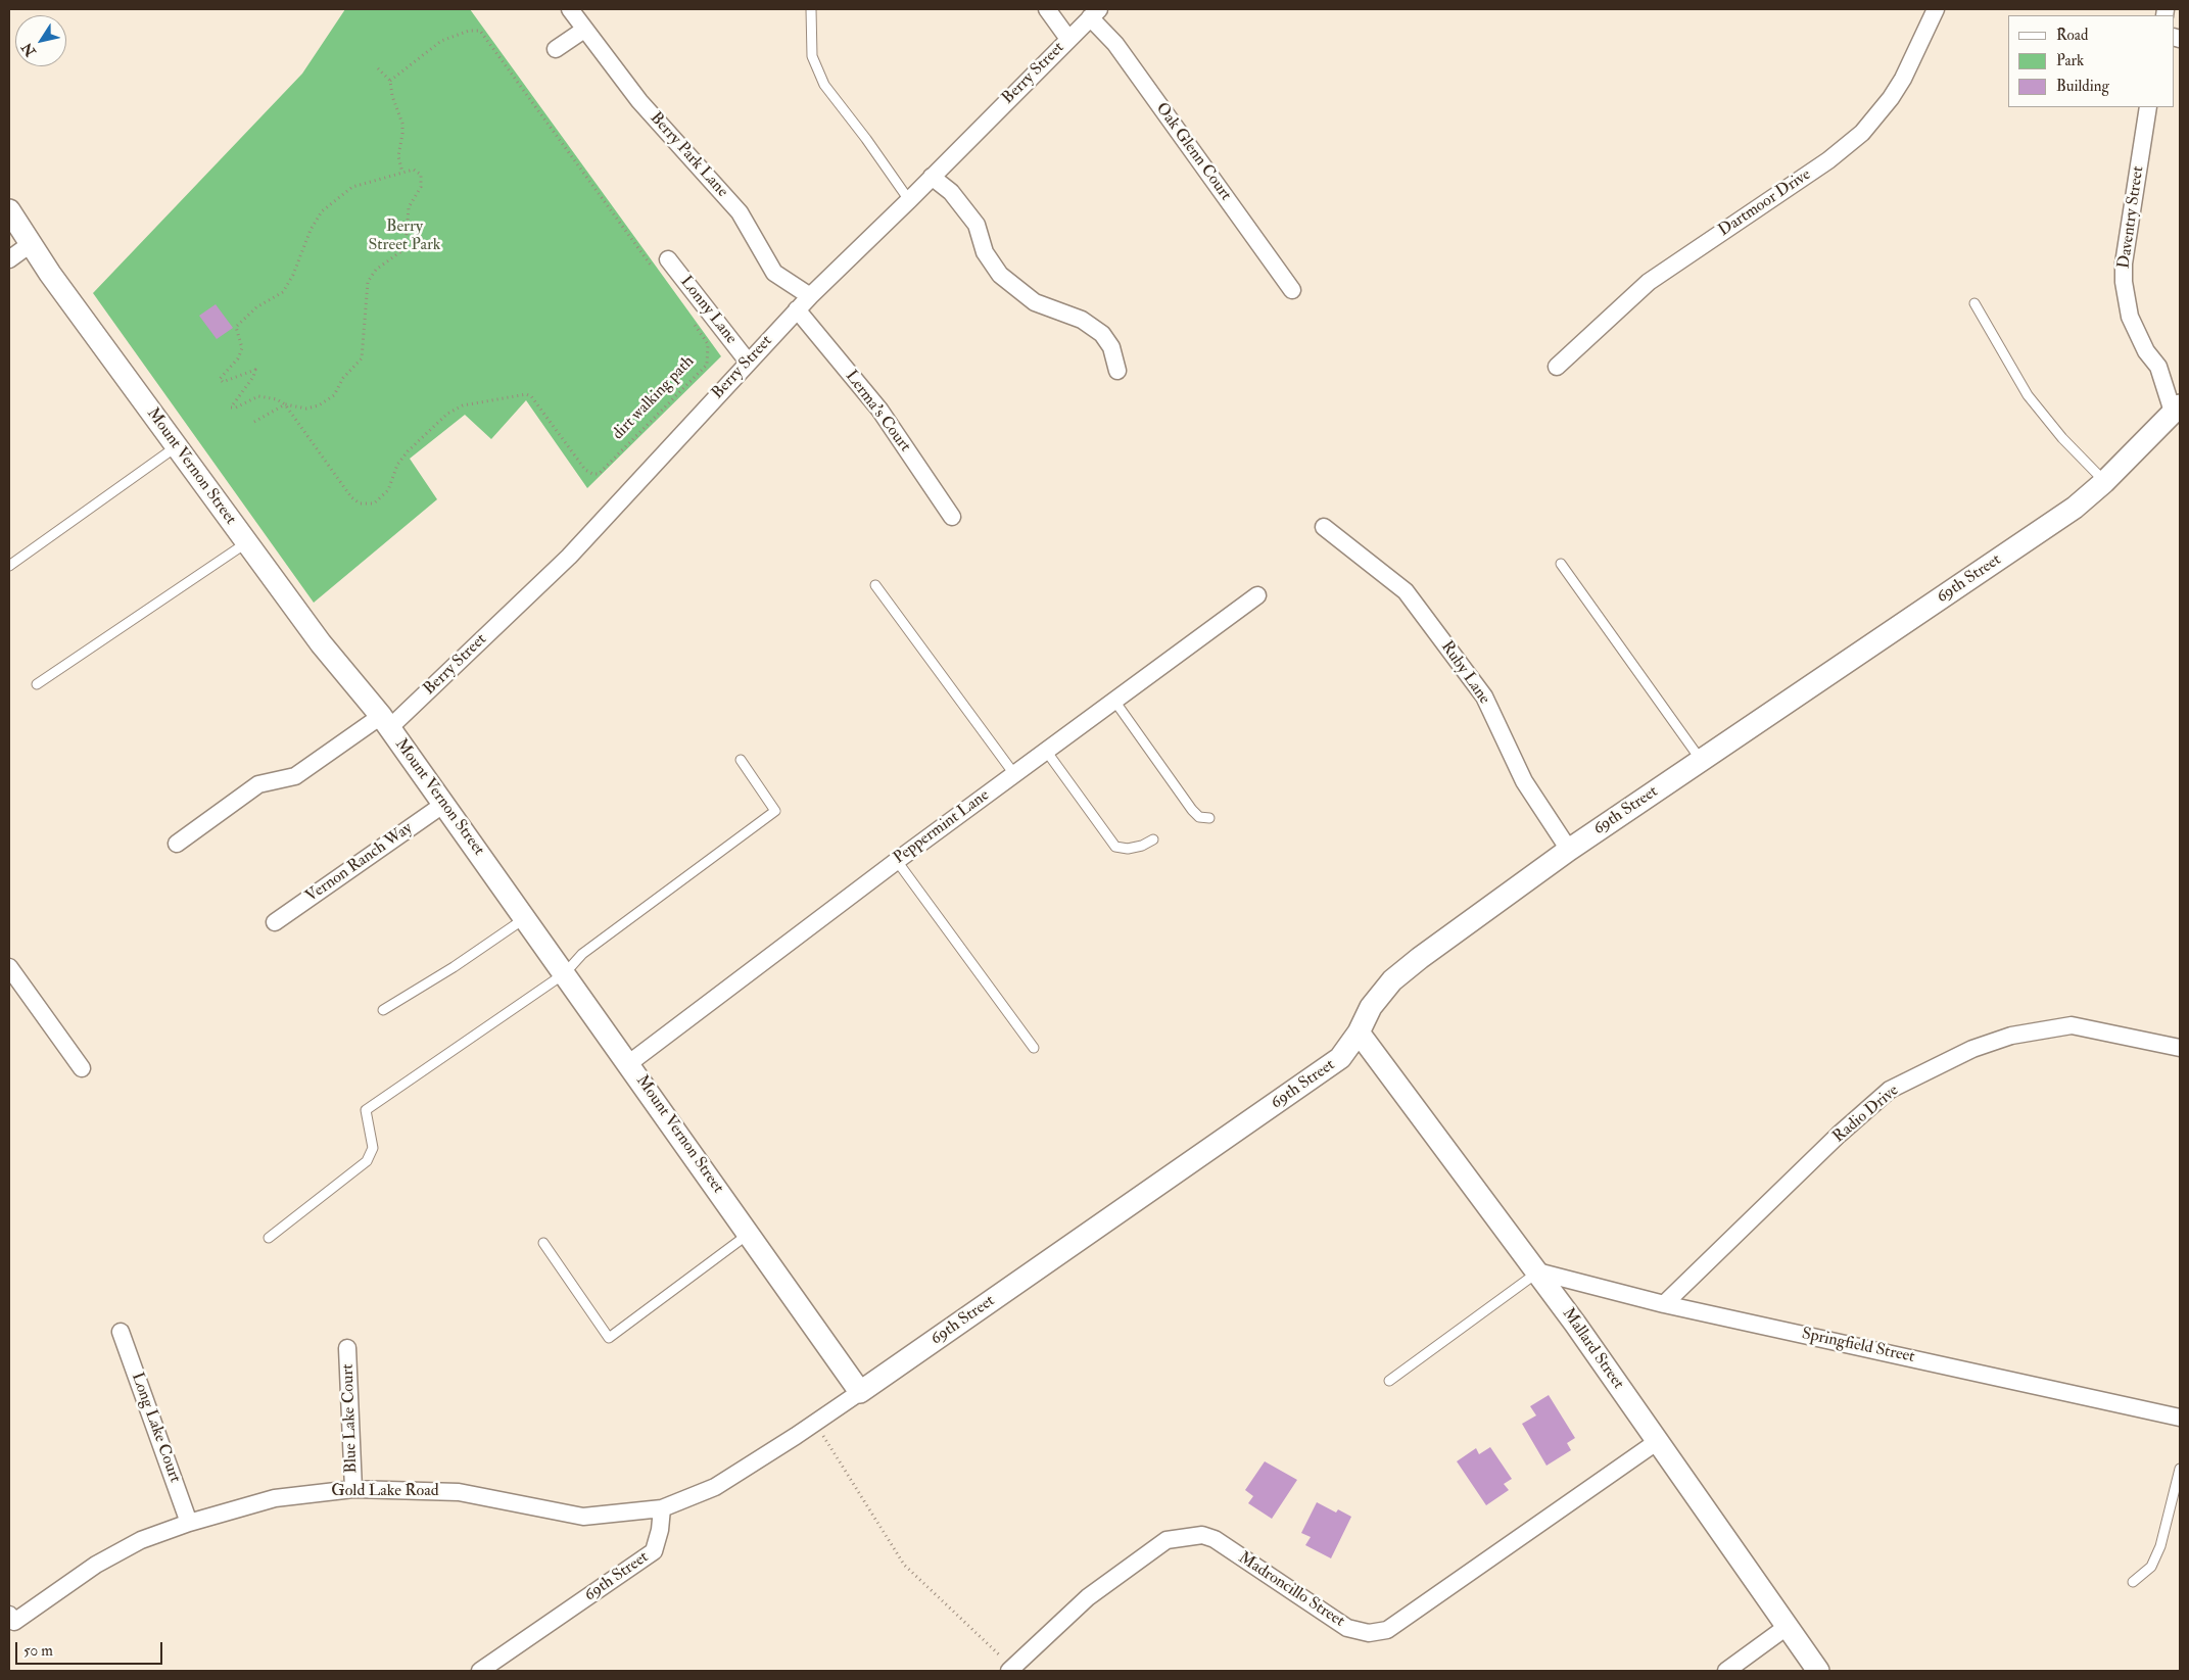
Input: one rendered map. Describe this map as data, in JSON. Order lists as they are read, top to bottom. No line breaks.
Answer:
{"streets":{"street":["Berry Street","Oak Glenn Court","Berry Park Lane","Dartmoor Drive","Daventry Street","Lonny Lane","Lerma's Court","Mount Vernon Street","69th Street","Ruby Lane","Peppermint Lane","Vernon Ranch Way","Radio Drive","Springfield Street","Mallard Street","Blue Lake Court","Long Lake Court","Gold Lake Road","Madroncillo Street"],"path":["dirt walking path"]},"crossings":[["Berry Street","Oak Glenn Court"],["Berry Street","Berry Park Lane"],["Berry Street","Lonny Lane"],["Berry Street","Lerma's Court"],["Berry Street","Mount Vernon Street"],["Daventry Street","69th Street"],["Mount Vernon Street","69th Street"],["Mount Vernon Street","Peppermint Lane"],["Mount Vernon Street","Vernon Ranch Way"],["69th Street","Ruby Lane"],["69th Street","Mallard Street"],["69th Street","Gold Lake Road"],["Radio Drive","Springfield Street"],["Springfield Street","Mallard Street"],["Mallard Street","Madroncillo Street"],["Blue Lake Court","Gold Lake Road"],["Long Lake Court","Gold Lake Road"]],"parks":["Berry Street Park"],"legend":["Road","Park","Building"],"scale_bar":"50 m","north":"bottom left"}
